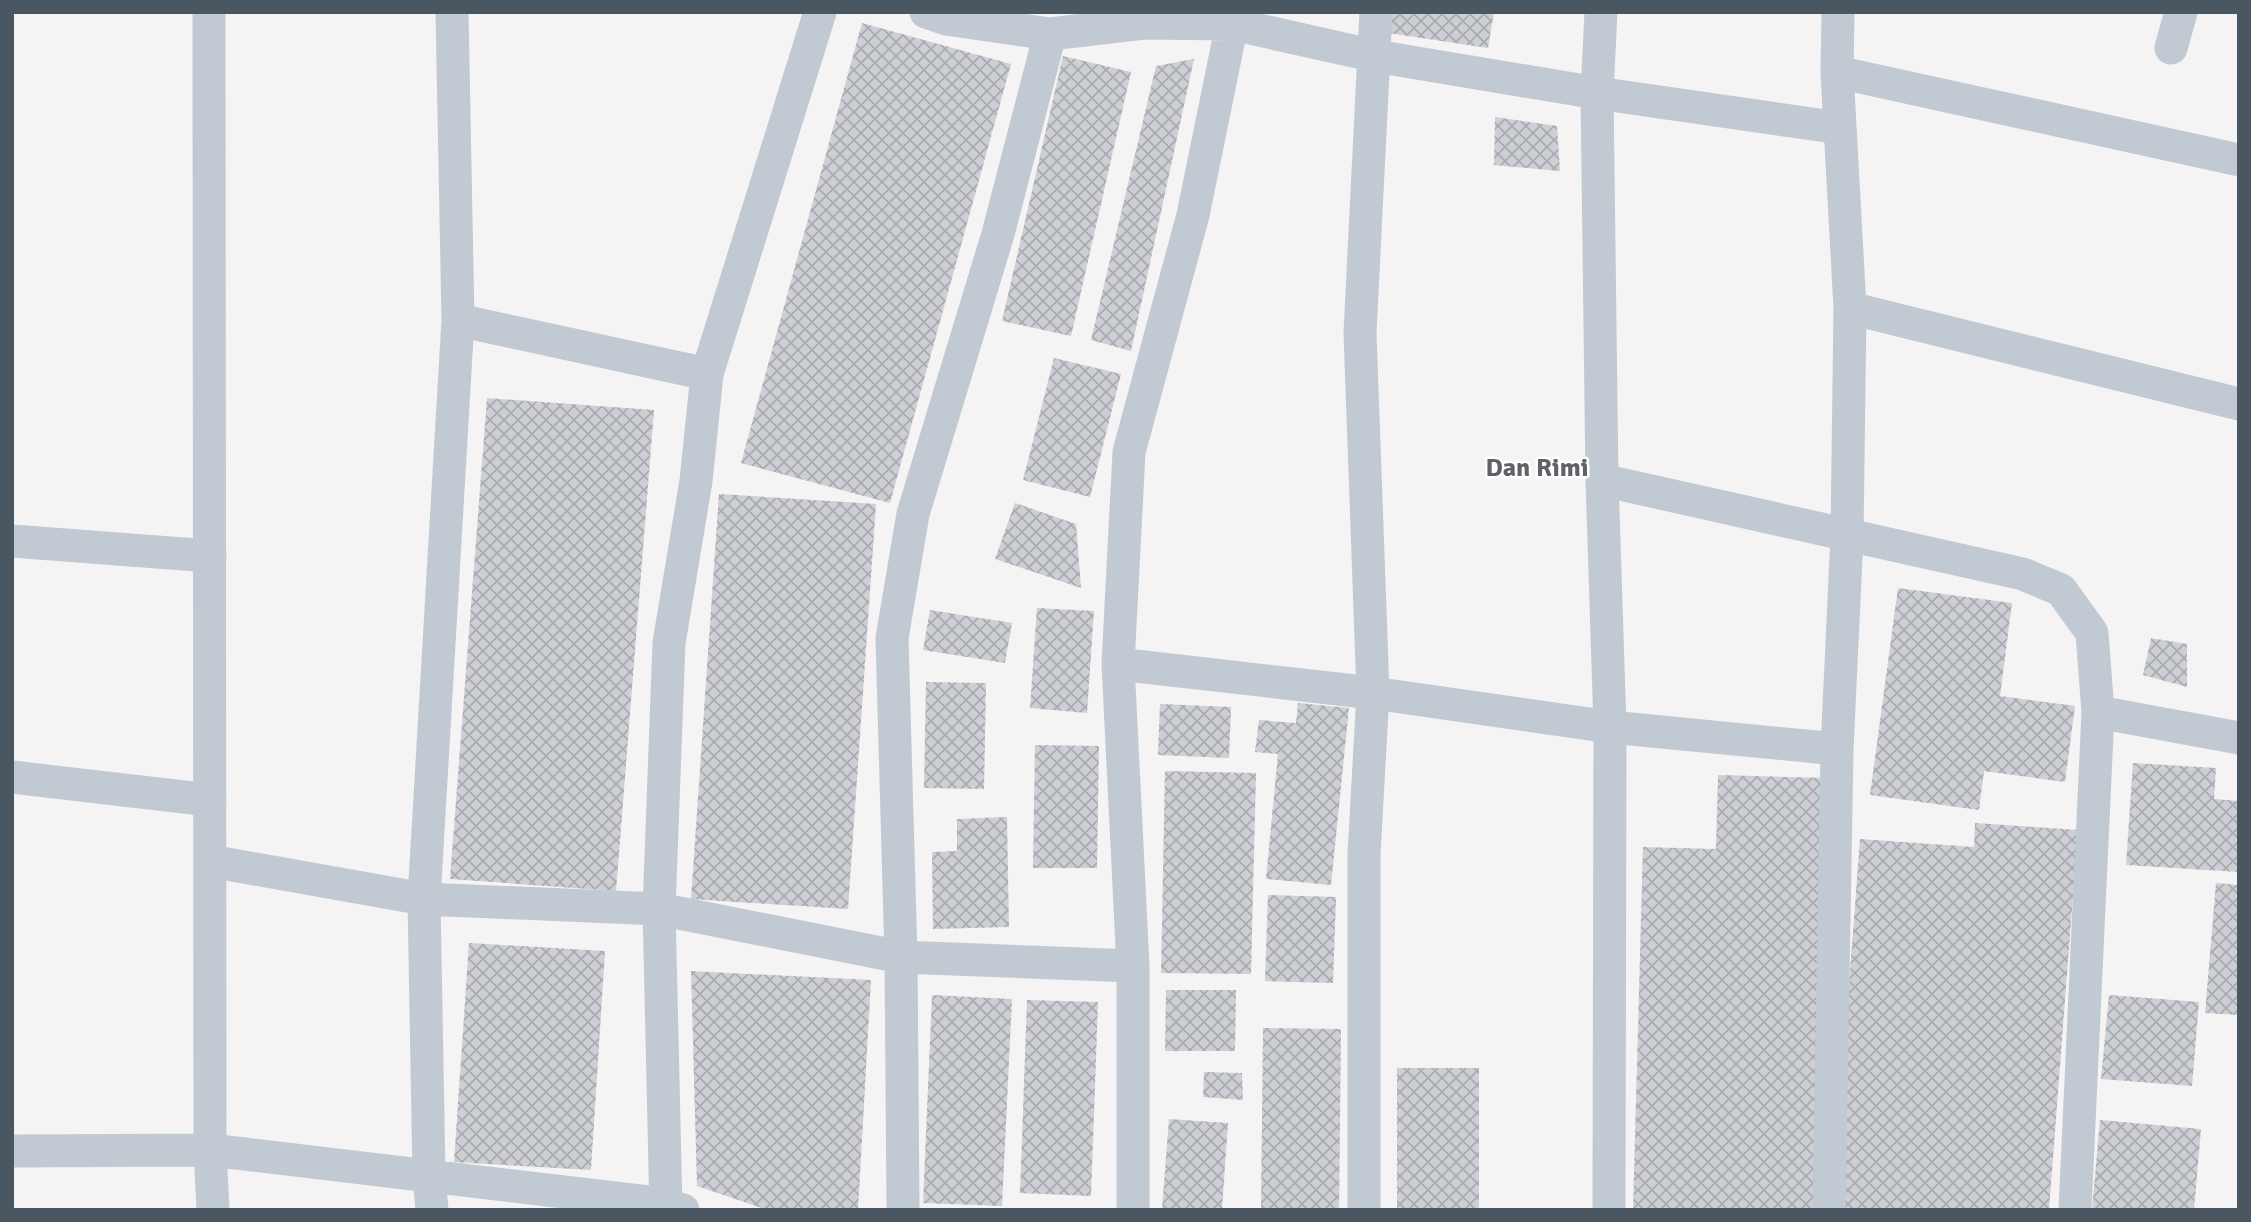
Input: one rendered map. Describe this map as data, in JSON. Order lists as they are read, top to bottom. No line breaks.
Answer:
{"districts":["Dan Rimi"]}
